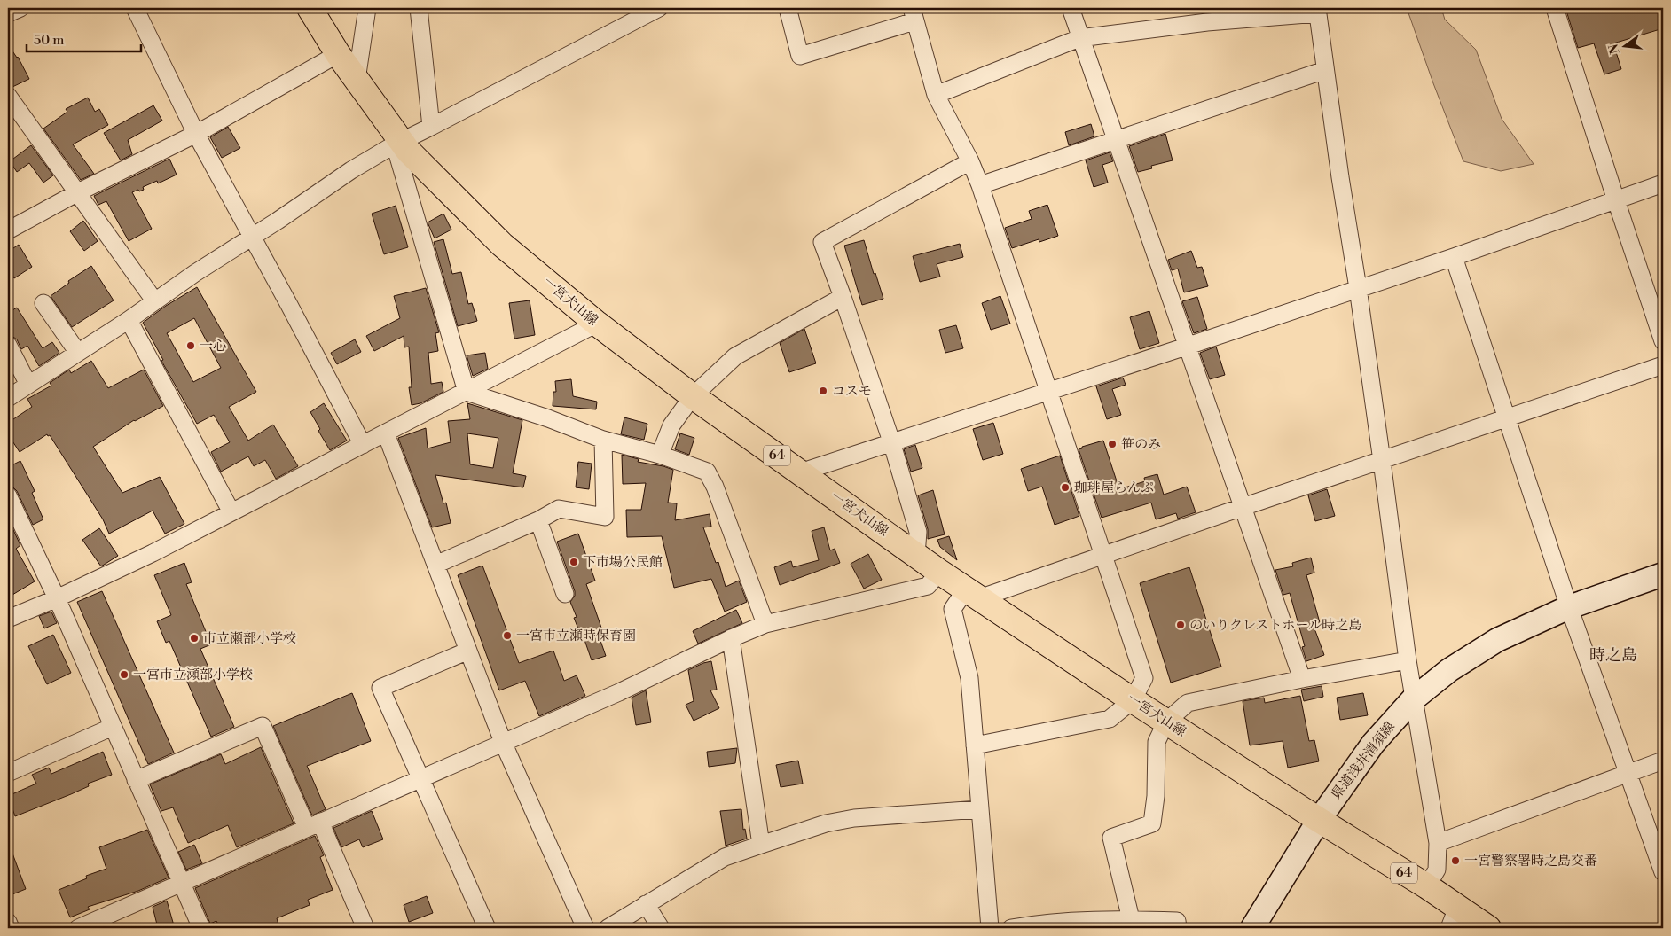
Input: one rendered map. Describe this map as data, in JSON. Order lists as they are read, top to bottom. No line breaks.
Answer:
{"streets":{"main road":["一宮犬山線","64","県道浅井清須線"]},"crossings":[["一宮犬山線","県道浅井清須線"]],"districts":["時之島"],"places":["一心","コスモ","笹のみ","珈琲屋らんぷ","下市場公民館","のいりクレストホール時之島","一宮市立瀬時保育園","市立瀬部小学校","一宮市立瀬部小学校","一宮警察署時之島交番"],"scale_bar":"50 m","north":"left"}
